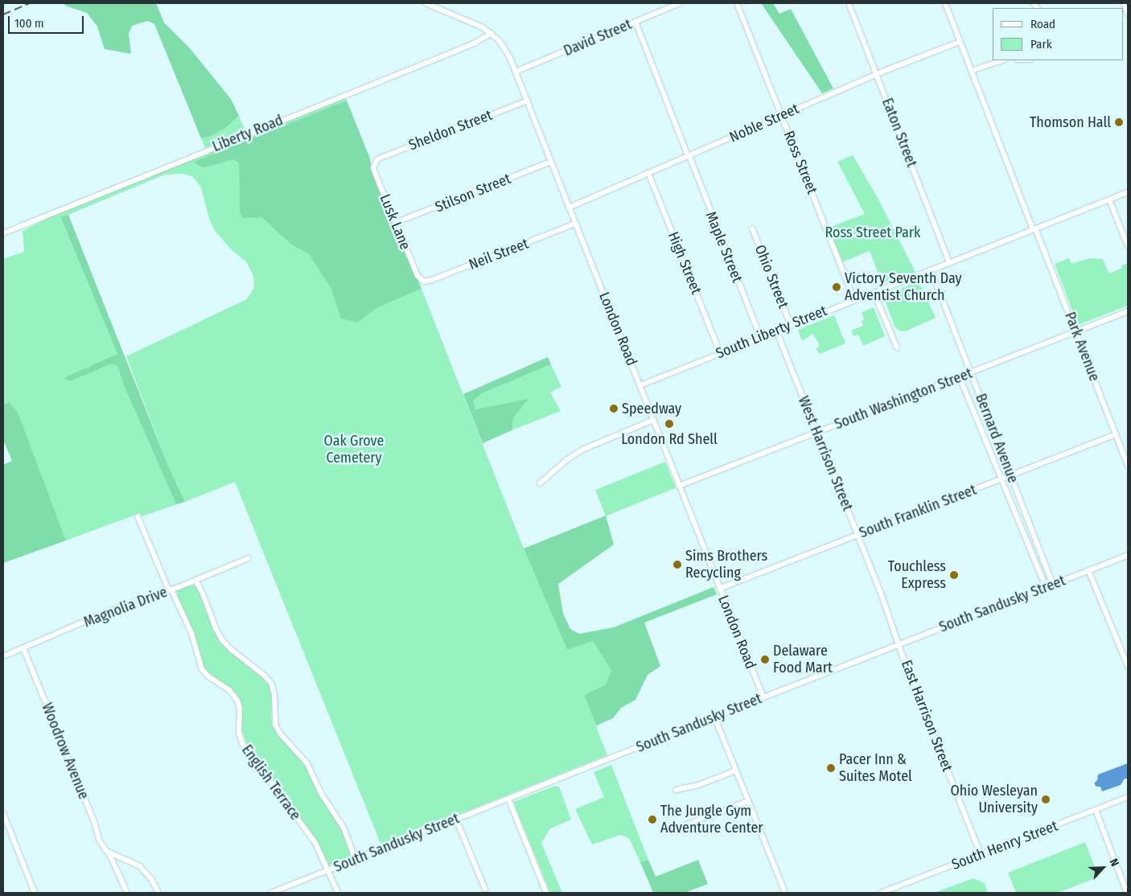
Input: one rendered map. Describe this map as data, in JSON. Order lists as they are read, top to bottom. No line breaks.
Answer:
{"streets":{"street":["David Street","Noble Street","Sheldon Street","Eaton Street","Liberty Road","Ross Street","Stilson Street","Lusk Lane","Maple Street","Neil Street","High Street","Ohio Street","London Road","South Liberty Street","Park Avenue","South Washington Street","Bernard Avenue","West Harrison Street","South Franklin Street","South Sandusky Street","Magnolia Drive","East Harrison Street","Woodrow Avenue","English Terrace","South Henry Street"]},"crossings":[["David Street","Maple Street"],["David Street","London Road"],["Noble Street","Eaton Street"],["Noble Street","Ross Street"],["Noble Street","Maple Street"],["Noble Street","High Street"],["Noble Street","London Road"],["Noble Street","Park Avenue"],["Sheldon Street","Lusk Lane"],["Sheldon Street","London Road"],["Eaton Street","South Liberty Street"],["Liberty Road","London Road"],["Ross Street","South Liberty Street"],["Stilson Street","Lusk Lane"],["Stilson Street","London Road"],["Lusk Lane","Neil Street"],["Maple Street","South Liberty Street"],["Neil Street","London Road"],["High Street","South Liberty Street"],["Ohio Street","South Liberty Street"],["London Road","South Liberty Street"],["London Road","South Washington Street"],["London Road","South Franklin Street"],["London Road","South Sandusky Street"],["South Liberty Street","Park Avenue"],["South Liberty Street","Bernard Avenue"],["South Liberty Street","West Harrison Street"],["Park Avenue","South Washington Street"],["Park Avenue","South Franklin Street"],["South Washington Street","Bernard Avenue"],["South Washington Street","West Harrison Street"],["Bernard Avenue","South Franklin Street"],["Bernard Avenue","South Sandusky Street"],["West Harrison Street","South Franklin Street"],["West Harrison Street","South Sandusky Street"],["West Harrison Street","East Harrison Street"],["South Sandusky Street","East Harrison Street"],["South Sandusky Street","English Terrace"],["Magnolia Drive","Woodrow Avenue"],["Magnolia Drive","English Terrace"],["East Harrison Street","South Henry Street"]],"parks":["Ross Street Park","Oak Grove Cemetery"],"places":["Thomson Hall","Victory Seventh Day Adventist Church","Speedway","London Rd Shell","Sims Brothers Recycling","Touchless Express","Delaware Food Mart","Pacer Inn & Suites Motel","Ohio Wesleyan University","The Jungle Gym Adventure Center"],"legend":["Road","Park"],"scale_bar":"100 m","north":"top right"}
